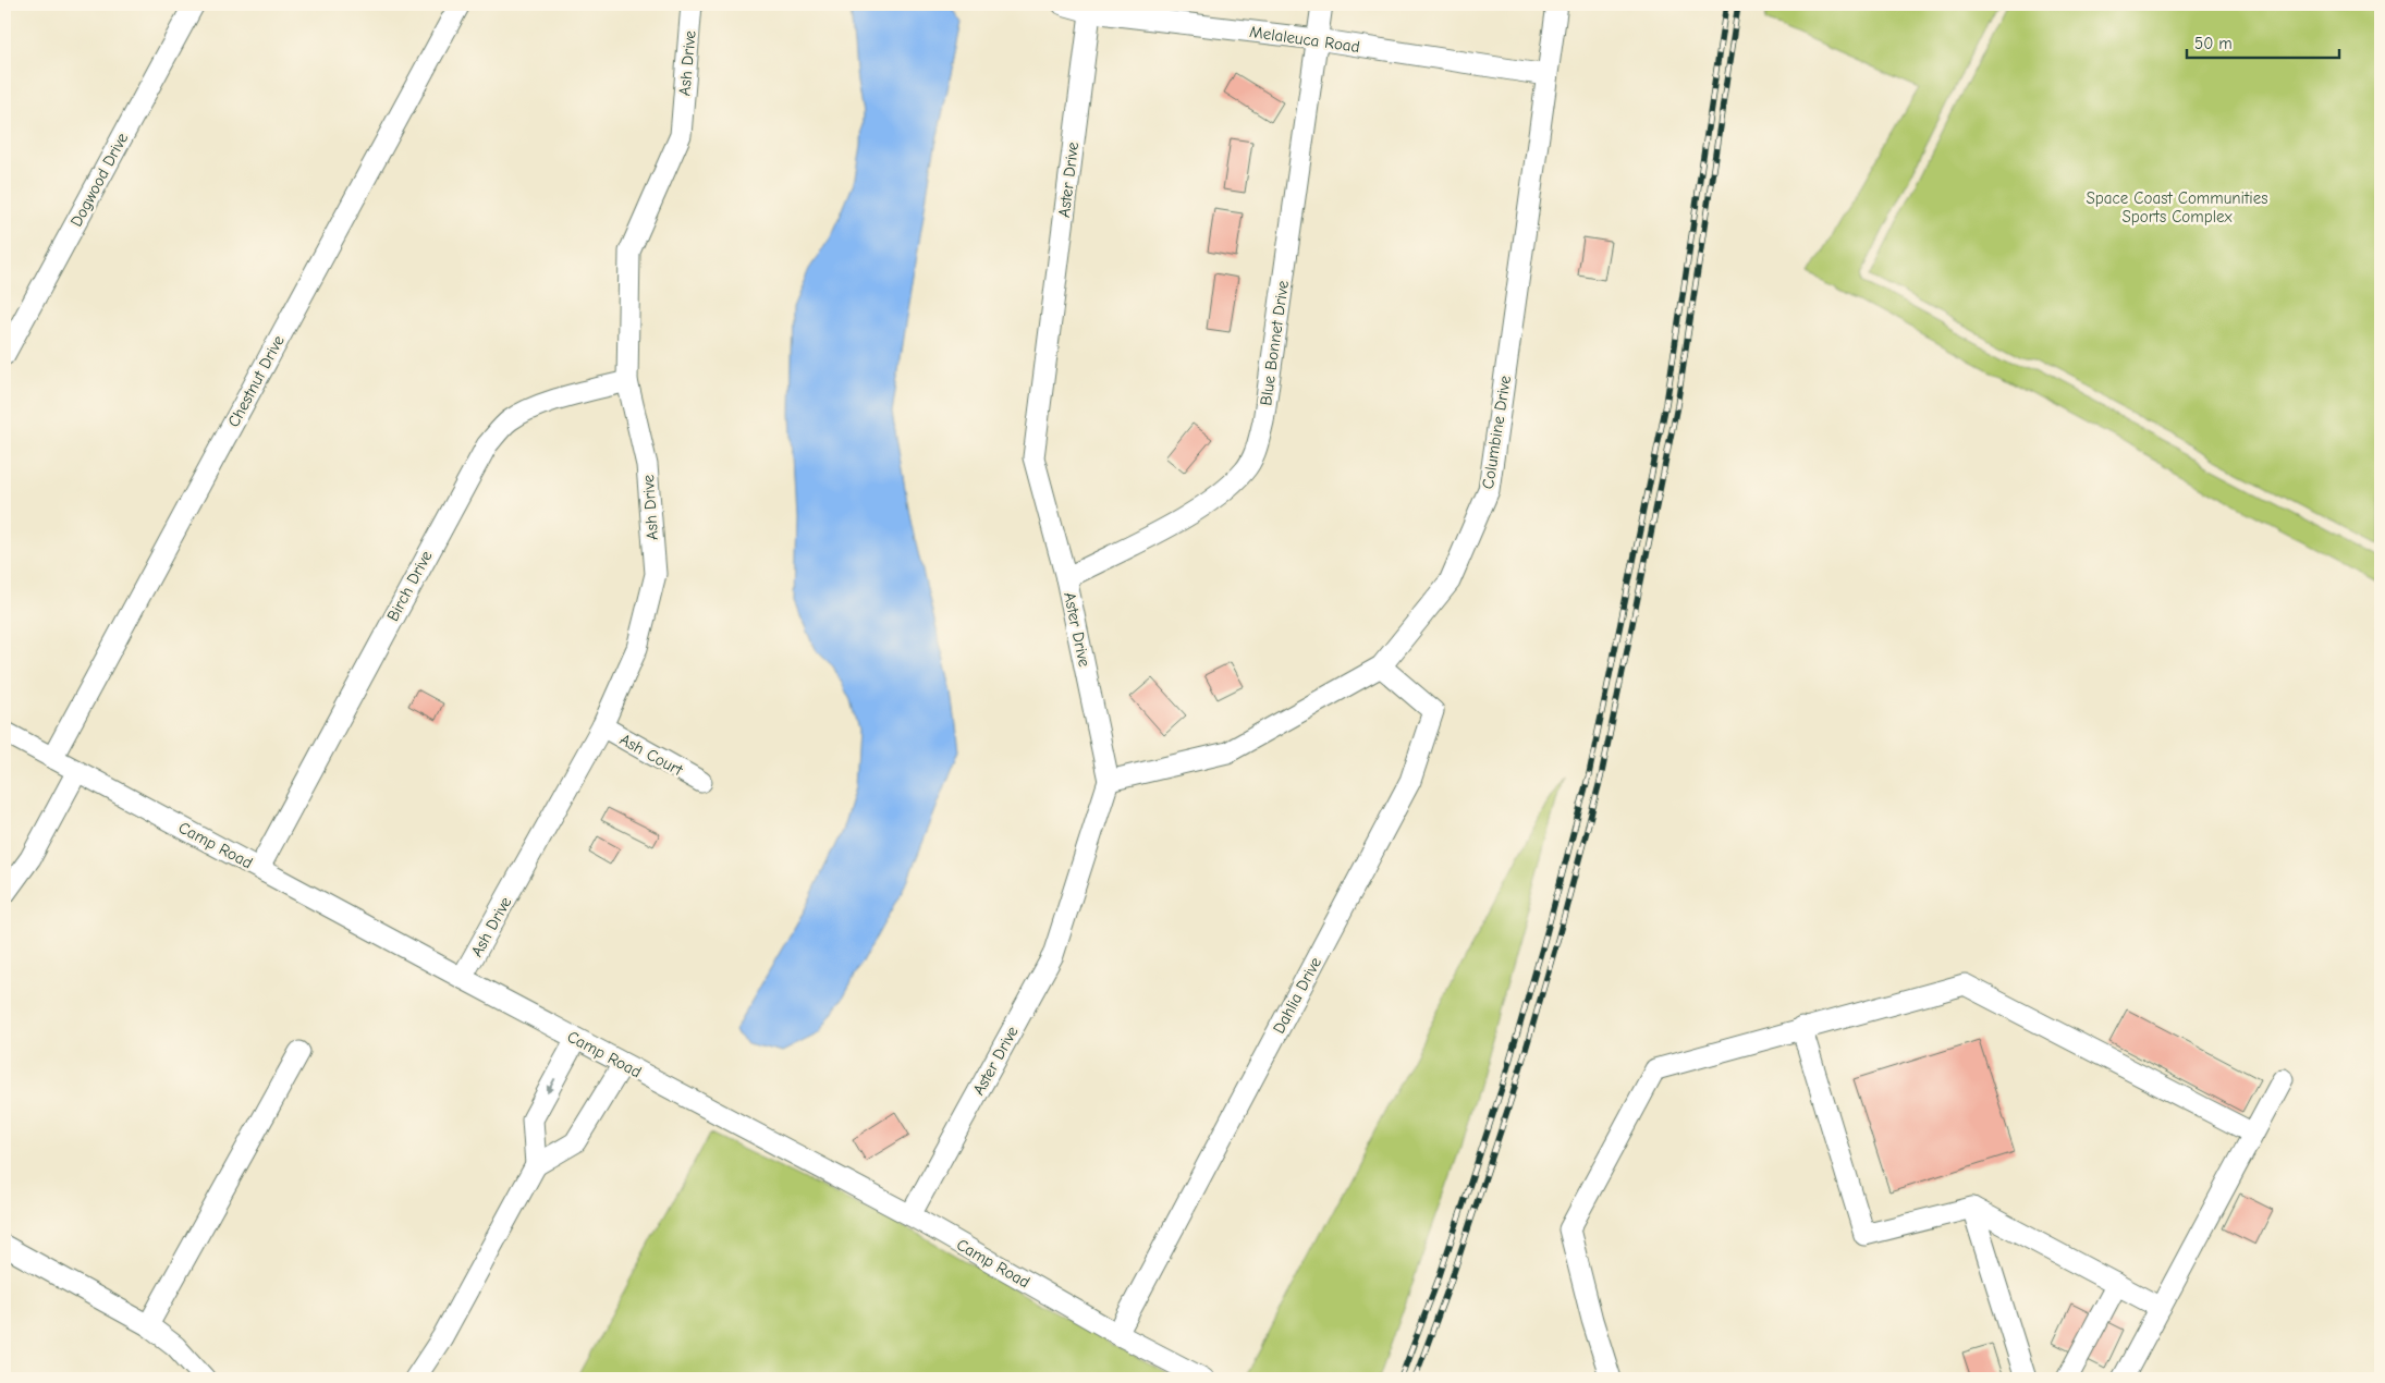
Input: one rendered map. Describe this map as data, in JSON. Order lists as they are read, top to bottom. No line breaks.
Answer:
{"streets":{"street":["Melaleuca Road","Ash Drive","Dogwood Drive","Aster Drive","Blue Bonnet Drive","Chestnut Drive","Columbine Drive","Birch Drive","Ash Court","Camp Road","Dahlia Drive"]},"crossings":[["Melaleuca Road","Aster Drive"],["Melaleuca Road","Blue Bonnet Drive"],["Melaleuca Road","Columbine Drive"],["Ash Drive","Birch Drive"],["Ash Drive","Ash Court"],["Ash Drive","Camp Road"],["Aster Drive","Blue Bonnet Drive"],["Aster Drive","Columbine Drive"],["Aster Drive","Camp Road"],["Chestnut Drive","Camp Road"],["Columbine Drive","Dahlia Drive"],["Birch Drive","Camp Road"],["Camp Road","Dahlia Drive"]],"parks":["Space Coast Communities Sports Complex"],"scale_bar":"50 m"}
